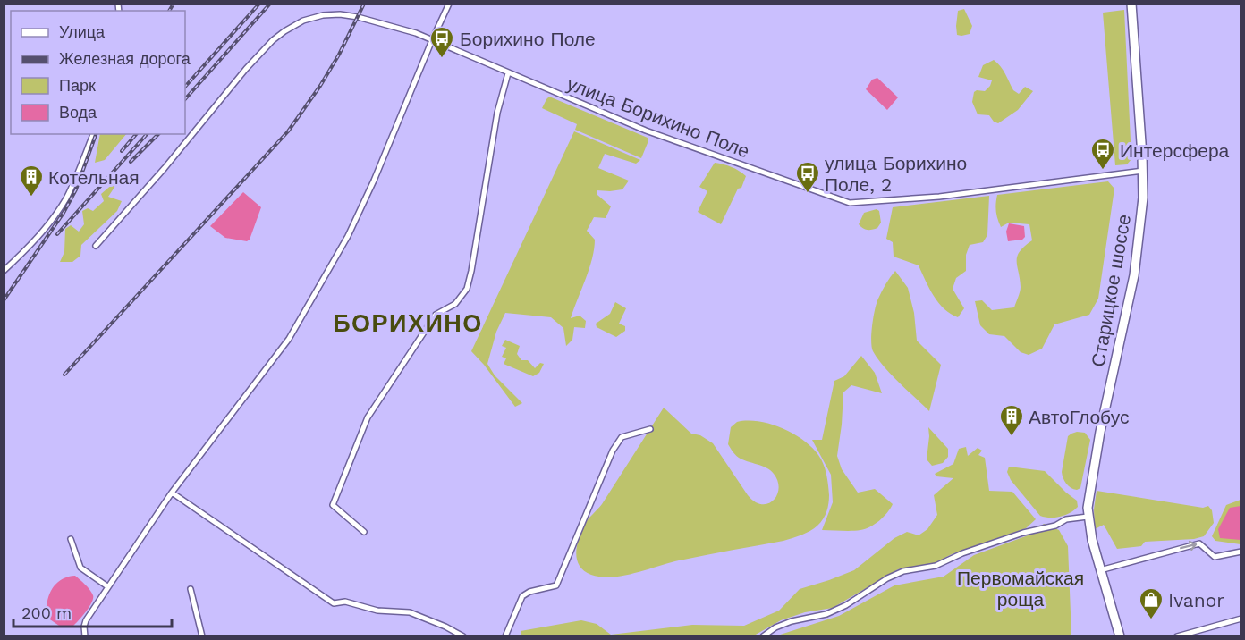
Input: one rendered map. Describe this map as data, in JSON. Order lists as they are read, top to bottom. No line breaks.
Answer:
{"streets":{"main road":["Старицкое шоссе"],"street":["улица Борихино Поле"]},"crossings":[["улица Борихино Поле","Старицкое шоссе"]],"districts":["БОРИХИНО"],"parks":["Первомайская роща"],"places":{"bus stop":["Борихино Поле","Интерсфера","улица Борихино Поле, 2"],"building":["Котельная","АвтоГлобус"],"shop":["Ivanor"]},"legend":["Улица","Железная дорога","Парк","Вода"],"scale_bar":"200 m"}
